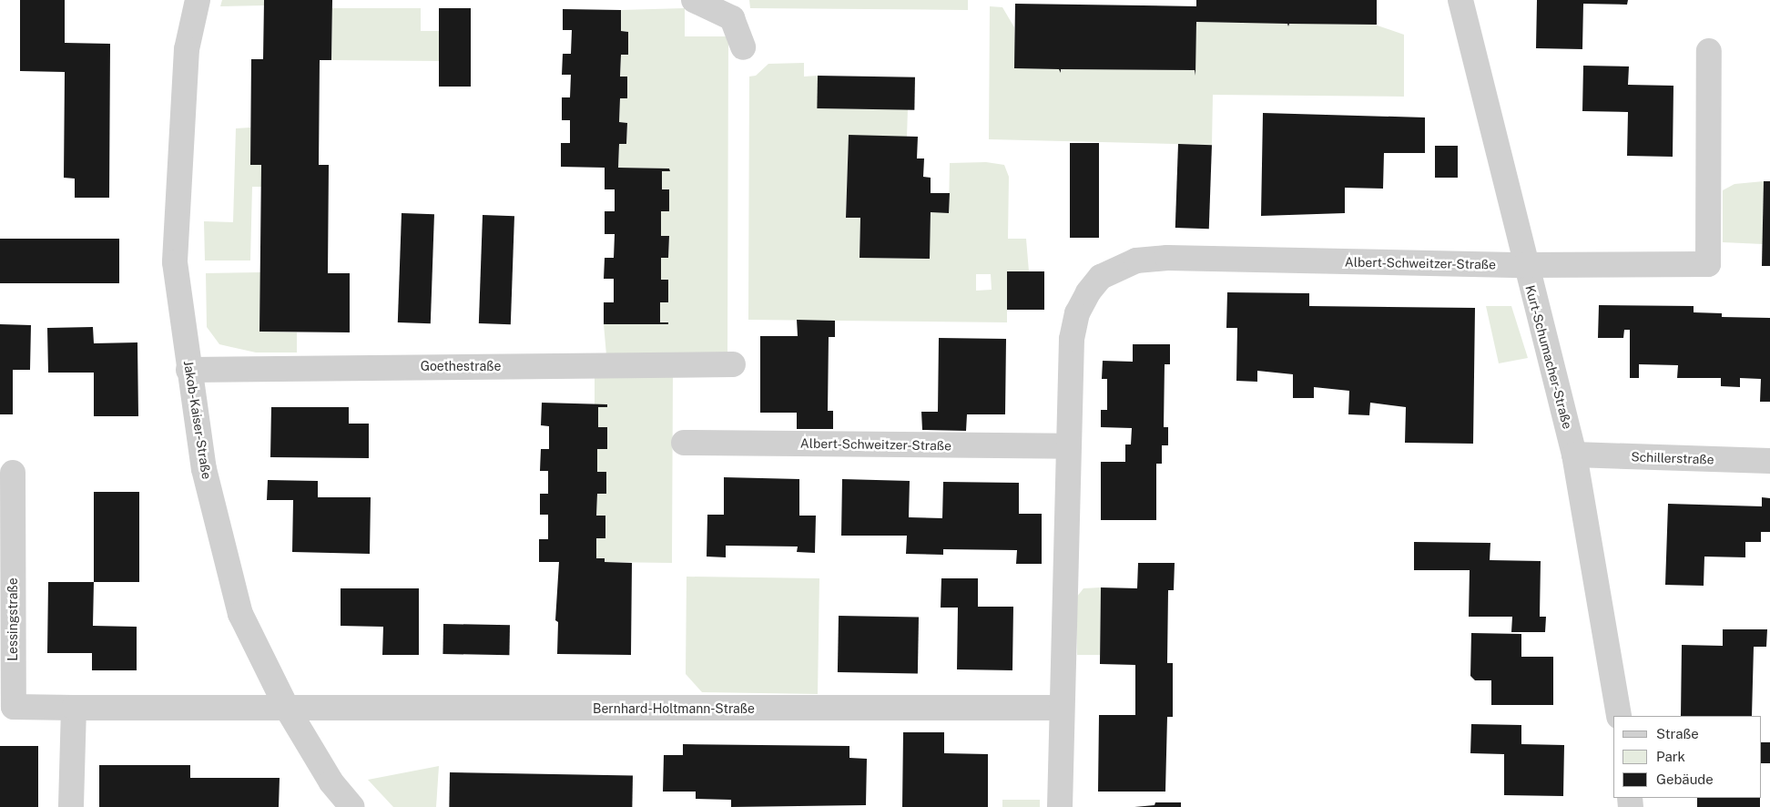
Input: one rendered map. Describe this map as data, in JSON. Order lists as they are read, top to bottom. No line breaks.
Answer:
{"streets":{"street":["Albert-Schweitzer-Straße","Kurt-Schumacher-Straße","Goethestraße","Jakob-Kaiser-Straße","Schillerstraße","Lessingstraße","Bernhard-Holtmann-Straße"]},"crossings":[["Albert-Schweitzer-Straße","Kurt-Schumacher-Straße"],["Albert-Schweitzer-Straße","Bernhard-Holtmann-Straße"],["Kurt-Schumacher-Straße","Schillerstraße"],["Goethestraße","Jakob-Kaiser-Straße"],["Jakob-Kaiser-Straße","Lessingstraße"],["Jakob-Kaiser-Straße","Bernhard-Holtmann-Straße"],["Lessingstraße","Bernhard-Holtmann-Straße"]],"legend":["Straße","Park","Gebäude"]}
